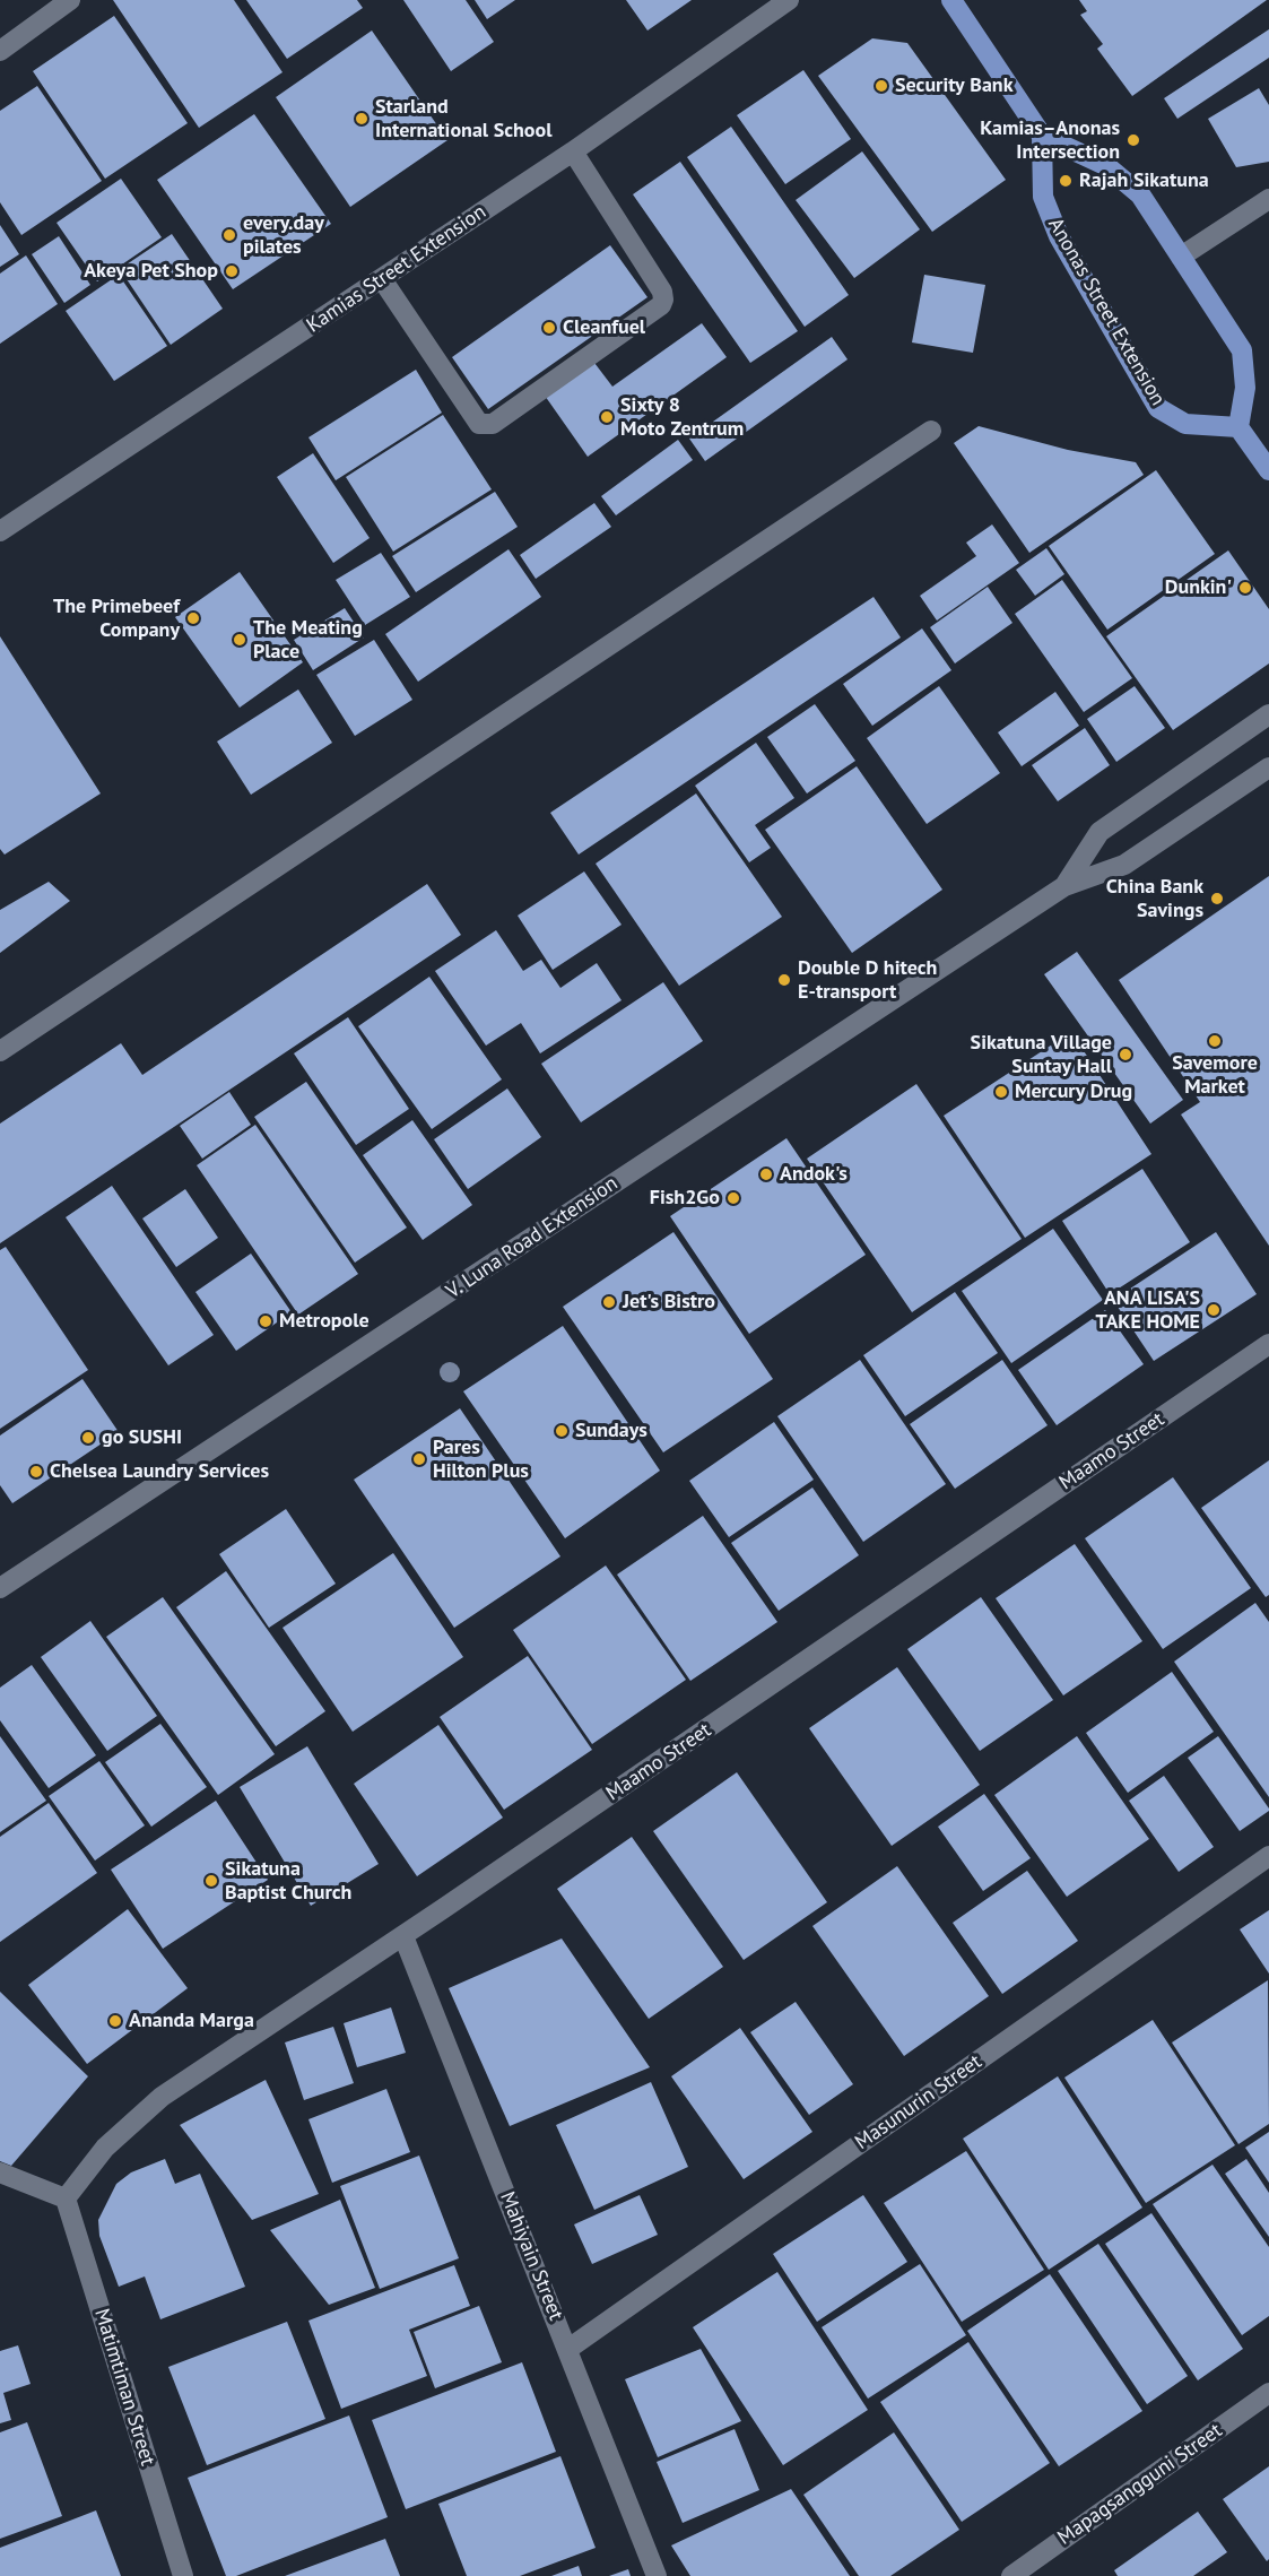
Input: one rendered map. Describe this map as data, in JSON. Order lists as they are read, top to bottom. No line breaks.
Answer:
{"streets":{"main road":["Anonas Street Extension"],"street":["Kamias Street Extension","V. Luna Road Extension","Maamo Street","Masunurin Street","Mahiyain Street","Matimtiman Street","Mapagsangguni Street"]},"crossings":[["Maamo Street","Mahiyain Street"],["Maamo Street","Matimtiman Street"],["Masunurin Street","Mahiyain Street"]],"places":["Security Bank","Starland International School","Kamias–Anonas Intersection","Rajah Sikatuna","every.day pilates","Akeya Pet Shop","Cleanfuel","Sixty 8 Moto Zentrum","Dunkin'","The Primebeef Company","The Meating Place","China Bank Savings","Double D hitech E-transport","Savemore Market","Sikatuna Village Suntay Hall","Mercury Drug","Andok's","Fish2Go","Jet's Bistro","ANA LISA'S TAKE HOME","Metropole","Sundays","go SUSHI","Pares Hilton Plus","Chelsea Laundry Services","Sikatuna Baptist Church","Ananda Marga"]}
